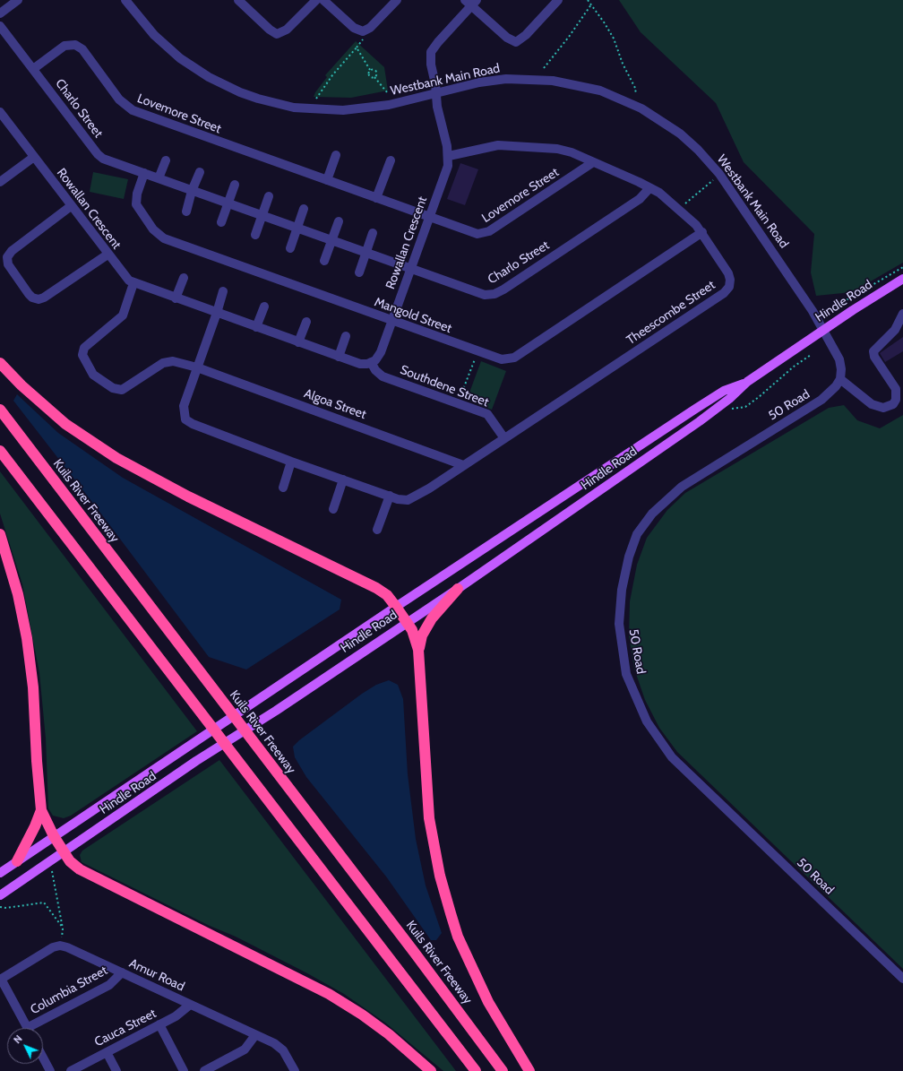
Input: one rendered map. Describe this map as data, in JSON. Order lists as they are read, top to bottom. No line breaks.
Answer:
{"streets":{"highway":["Kuils River Freeway"],"main road":["Hindle Road"],"street":["Westbank Main Road","Charlo Street","Lovemore Street","Rowallan Crescent","Theescombe Street","Mangold Street","Southdene Street","Algoa Street","50 Road","Amur Road","Columbia Street","Cauca Street"]},"crossings":[["Westbank Main Road","Rowallan Crescent"],["Westbank Main Road","Hindle Road"],["Charlo Street","Lovemore Street"],["Charlo Street","Rowallan Crescent"],["Charlo Street","Theescombe Street"],["Charlo Street","Mangold Street"],["Lovemore Street","Rowallan Crescent"],["Lovemore Street","Theescombe Street"],["Rowallan Crescent","Theescombe Street"],["Rowallan Crescent","Mangold Street"],["Rowallan Crescent","Southdene Street"],["Rowallan Crescent","Algoa Street"],["Theescombe Street","Mangold Street"],["Theescombe Street","Southdene Street"],["Theescombe Street","Algoa Street"],["Amur Road","Columbia Street"],["Amur Road","Cauca Street"]],"north":"top left"}
